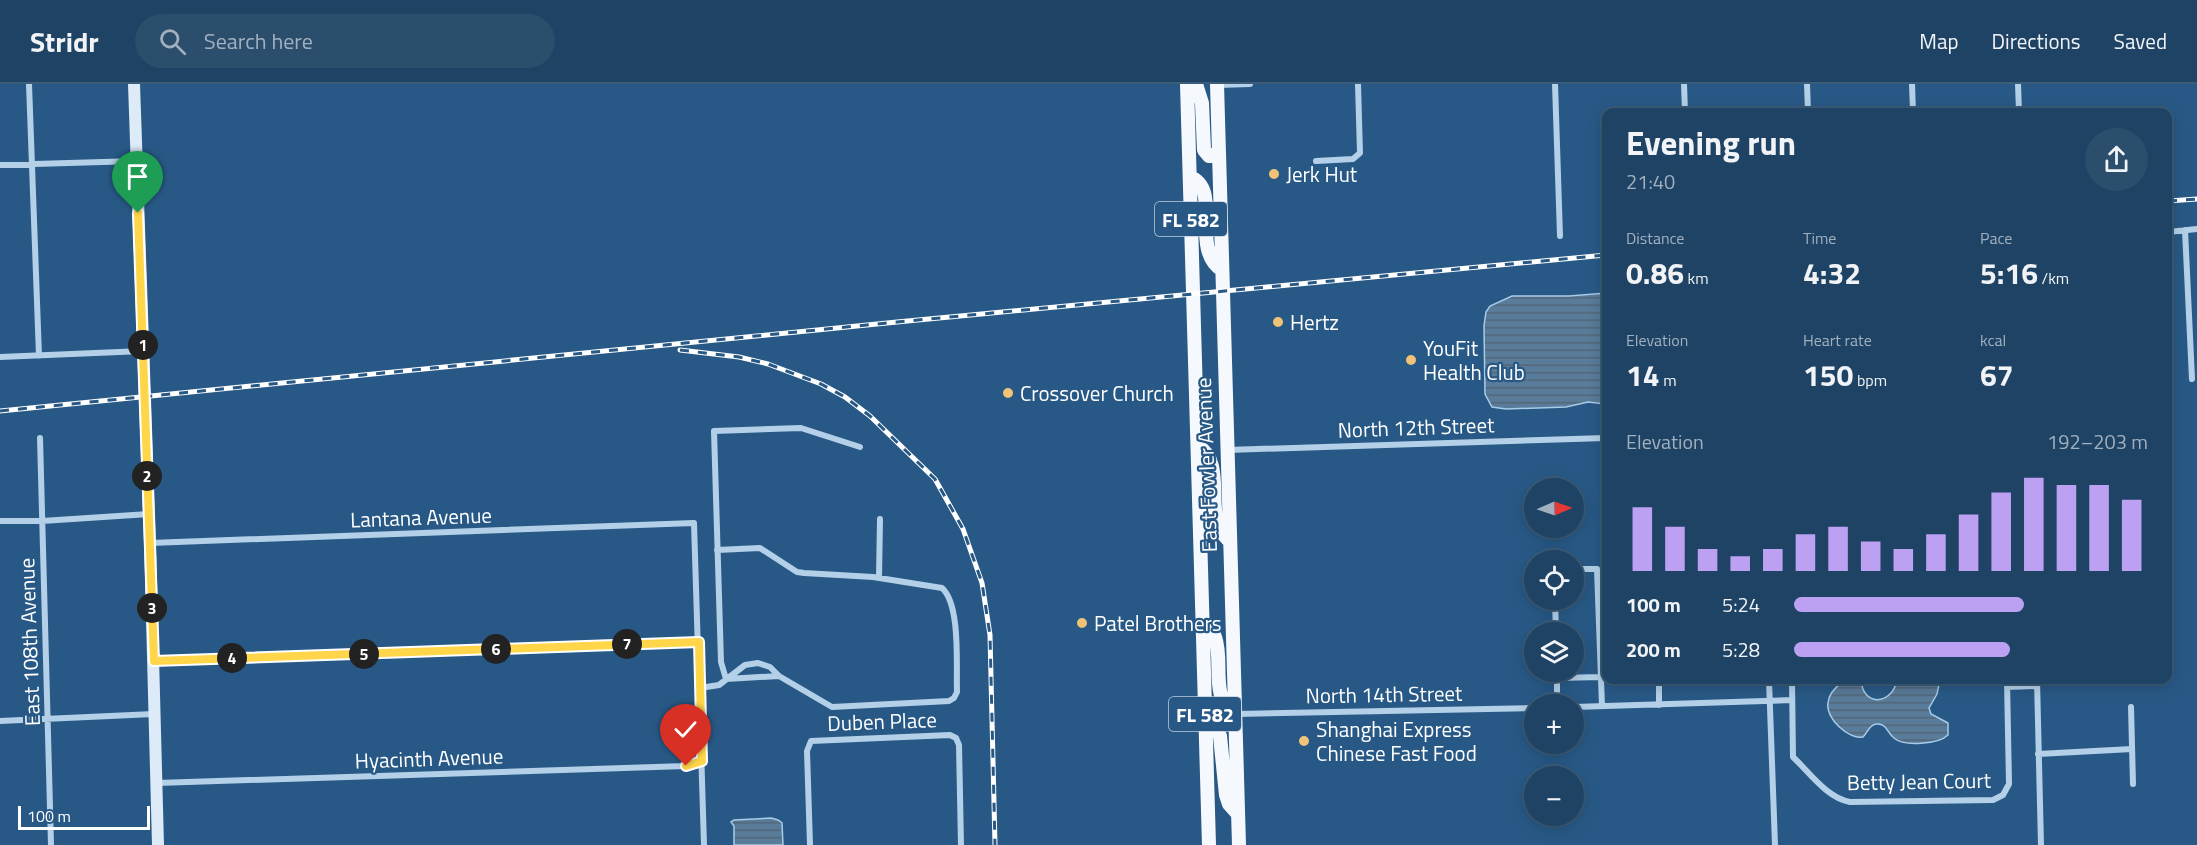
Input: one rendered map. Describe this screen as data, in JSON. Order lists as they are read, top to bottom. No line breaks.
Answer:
{"streets":{"main road":["FL 582","East Fowler Avenue"],"street":["North 12th Street","Lantana Avenue","East 108th Avenue","North 14th Street","Duben Place","Hyacinth Avenue","Betty Jean Court"]},"crossings":[["North 12th Street","East Fowler Avenue"],["East Fowler Avenue","North 14th Street"]],"places":["Jerk Hut","Hertz","YouFit Health Club","Crossover Church","Patel Brothers","Shanghai Express Chinese Fast Food"],"scale_bar":"100 m","north":"right","page":{"header":"Stridr","search":"Search here","nav":["Map","Directions","Saved"],"heading":["Evening run","21:40"],"stats":[["Distance","0.86 km"],["Time","4:32"],["Pace","5:16 /km"],["Elevation","14 m"],["Heart rate","150 bpm"],["kcal","67"]],"pins":["1","2","3","7","6","5","4"],"chart":["Elevation","192–203 m"],"map_buttons":["+","−"],"list":[{"name":"100 m","note":"5:24"},{"name":"200 m","note":"5:28"}],"scale":"100 m"}}
